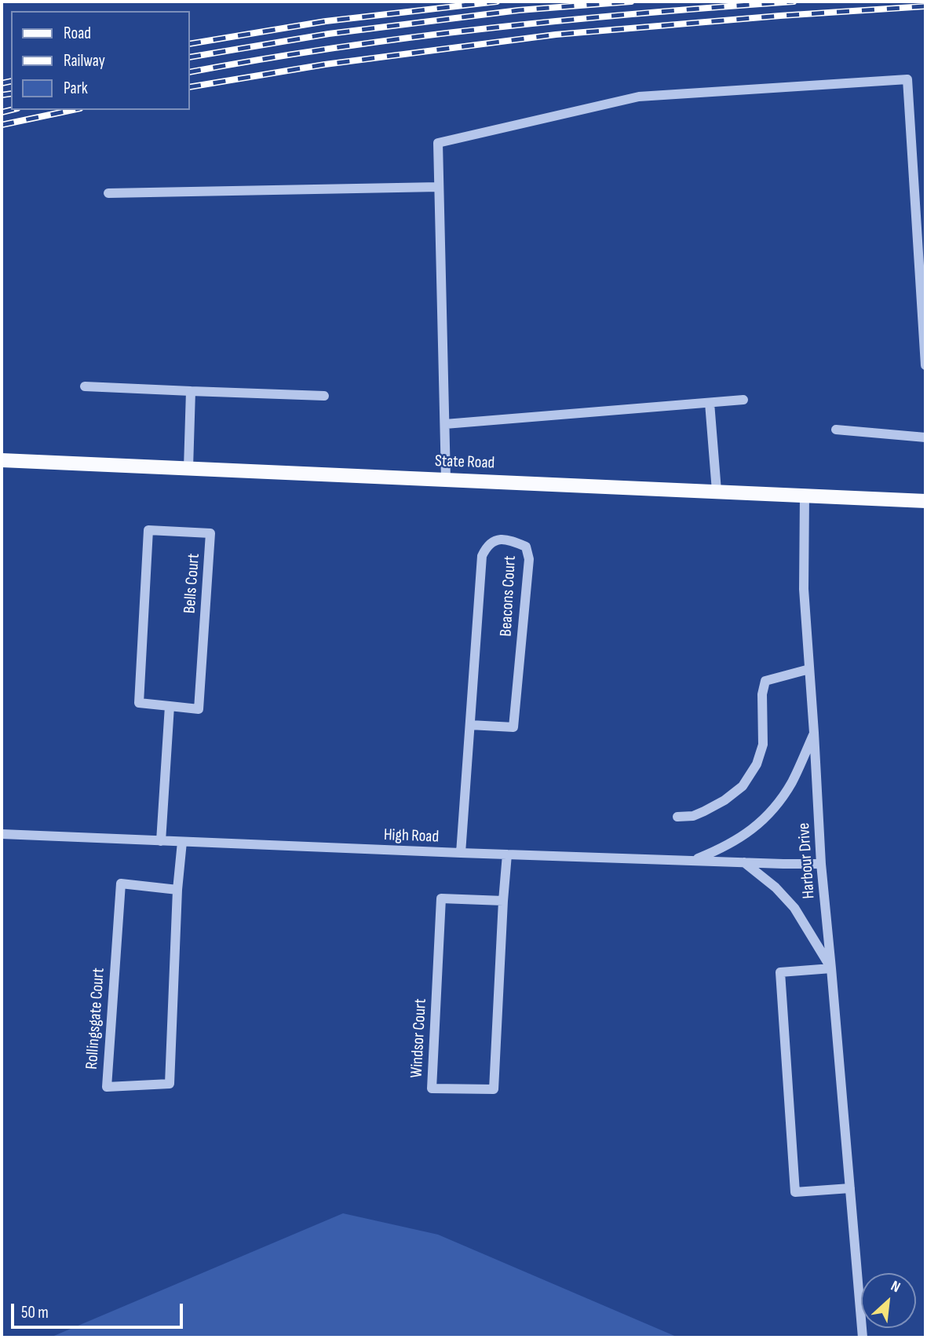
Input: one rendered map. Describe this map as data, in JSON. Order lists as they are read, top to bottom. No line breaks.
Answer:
{"streets":{"main road":["State Road"],"street":["Bells Court","Beacons Court","High Road","Harbour Drive","Rollingsgate Court","Windsor Court"]},"crossings":[["State Road","Harbour Drive"],["Beacons Court","High Road"],["High Road","Harbour Drive"],["High Road","Rollingsgate Court"],["High Road","Windsor Court"]],"legend":["Road","Railway","Park"],"scale_bar":"50 m","north":"top right"}
